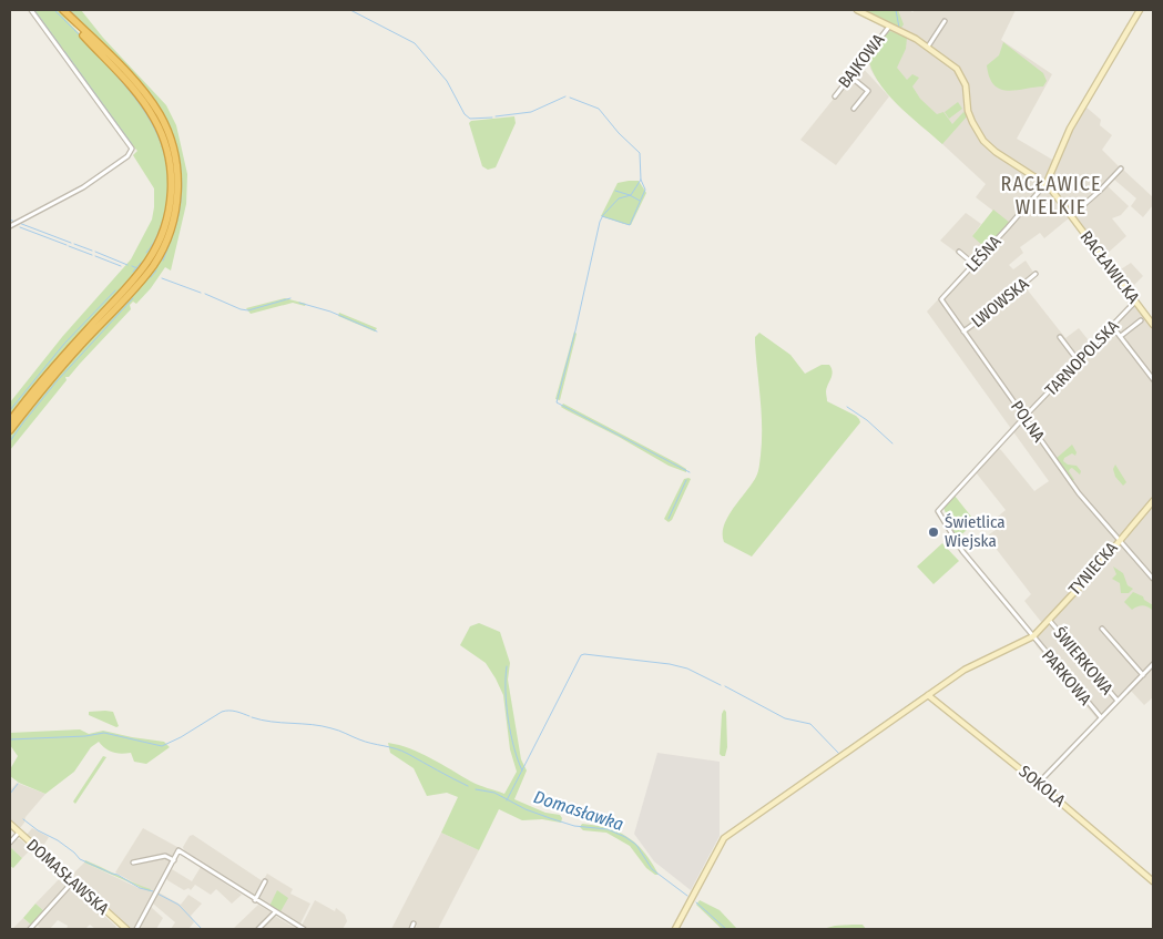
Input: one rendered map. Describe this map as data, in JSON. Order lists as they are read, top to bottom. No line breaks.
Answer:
{"streets":{"street":["BAJKOWA","LEŚNA","RACŁAWICKA","LWOWSKA","TARNOPOLSKA","POLNA","TYNIECKA","ŚWIERKOWA","PARKOWA","SOKOLA","DOMASŁAWSKA"]},"crossings":[["BAJKOWA","RACŁAWICKA"],["LEŚNA","RACŁAWICKA"],["LEŚNA","POLNA"],["RACŁAWICKA","TARNOPOLSKA"],["LWOWSKA","POLNA"],["TARNOPOLSKA","POLNA"],["TARNOPOLSKA","PARKOWA"],["POLNA","TYNIECKA"],["TYNIECKA","ŚWIERKOWA"],["TYNIECKA","PARKOWA"]],"districts":["RACŁAWICE WIELKIE"],"water":["Domasławka"],"places":["Świetlica Wiejska"]}
